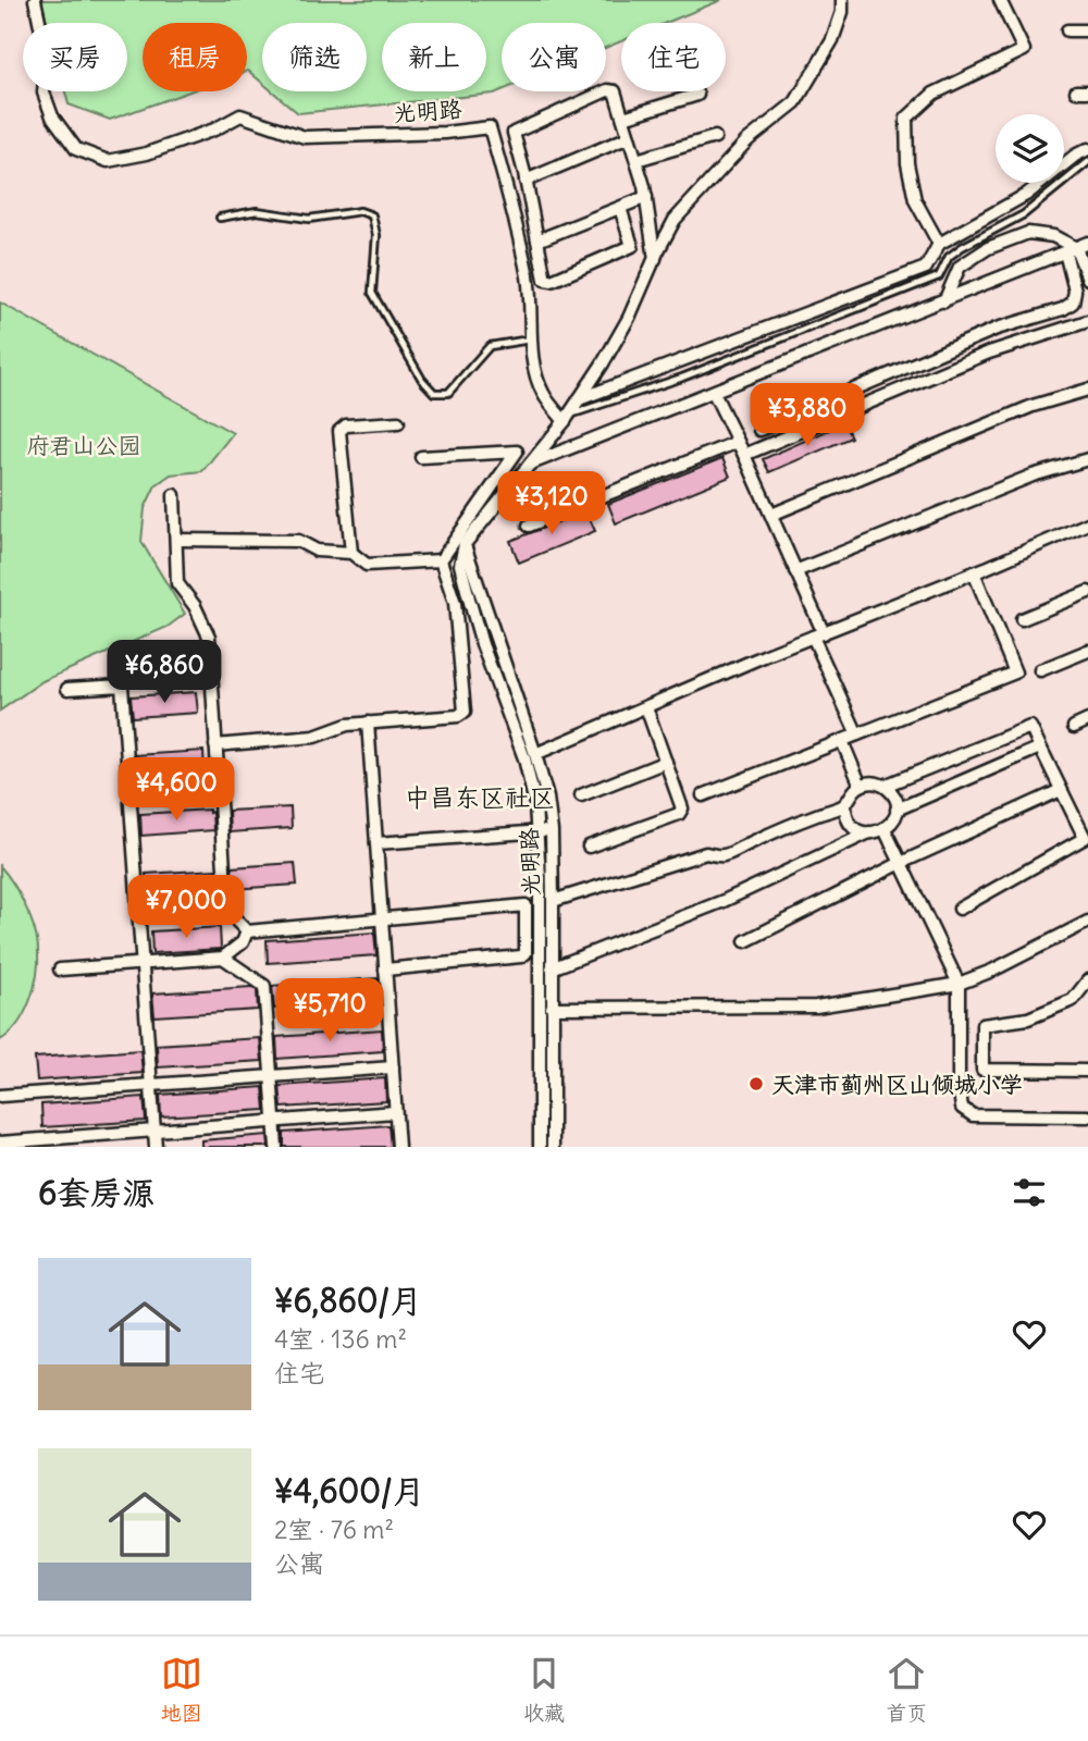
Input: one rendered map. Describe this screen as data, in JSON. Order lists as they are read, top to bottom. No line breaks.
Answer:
{"streets":{"street":["光明路"]},"districts":["中昌东区社区"],"parks":["府君山公园"],"places":["天津市蓟州区山倾城小学"],"page":{"chip":["买房","租房","筛选","新上","公寓","住宅"],"price":["¥3,880","¥3,120","¥6,860","¥4,600","¥7,000","¥5,710"],"heading":"6套房源","list":[{"name":"¥6,860/月","note":"4室 · 136 m² · 住宅"},{"name":"¥4,600/月","note":"2室 · 76 m² · 公寓"}],"tabs":["地图","收藏","首页"]}}
